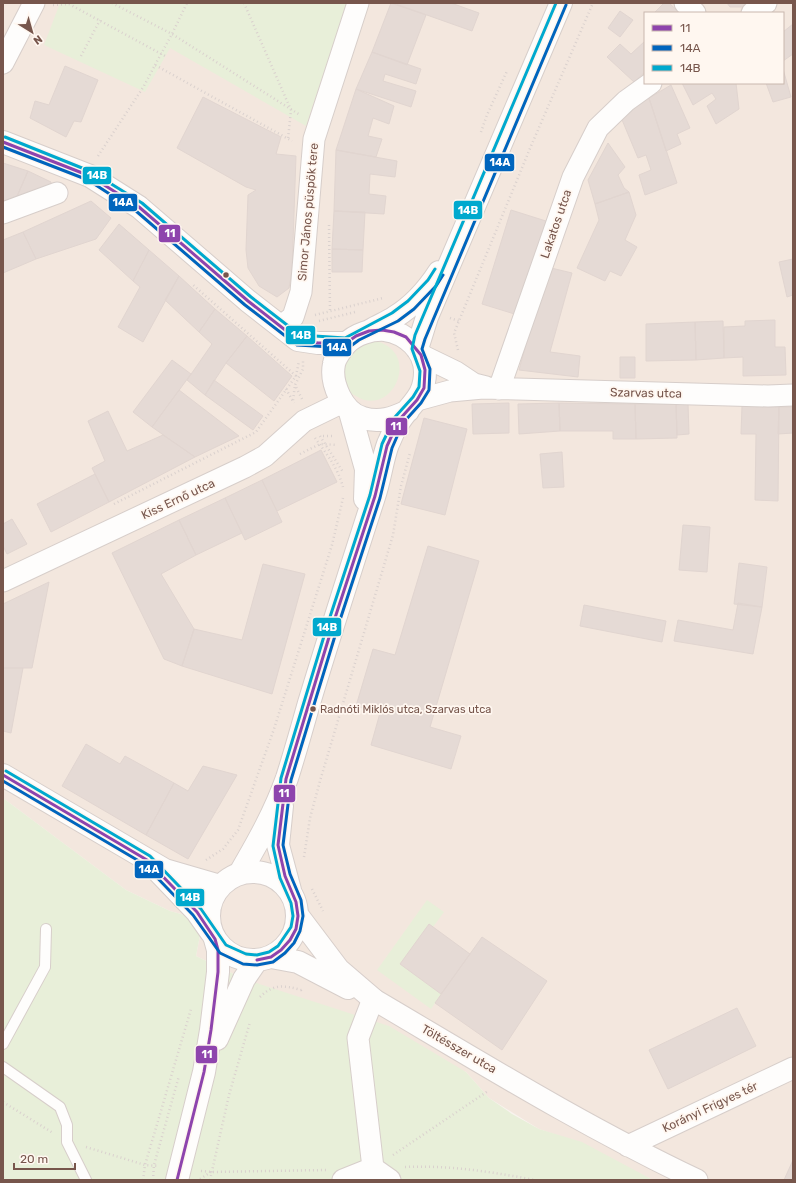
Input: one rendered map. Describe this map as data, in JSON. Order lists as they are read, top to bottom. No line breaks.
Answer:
{"streets":{"street":["Simor János püspök tere","Lakatos utca","Szarvas utca","Kiss Ernő utca","Töltésszer utca","Korányi Frigyes tér"]},"crossings":[["Lakatos utca","Szarvas utca"],["Szarvas utca","Kiss Ernő utca"],["Töltésszer utca","Korányi Frigyes tér"]],"places":["Radnóti Miklós utca, Szarvas utca"],"lines":["transit line 14B","transit line 14A","transit line 11"],"legend":["11","14A","14B"],"scale_bar":"20 m","north":"bottom right"}
